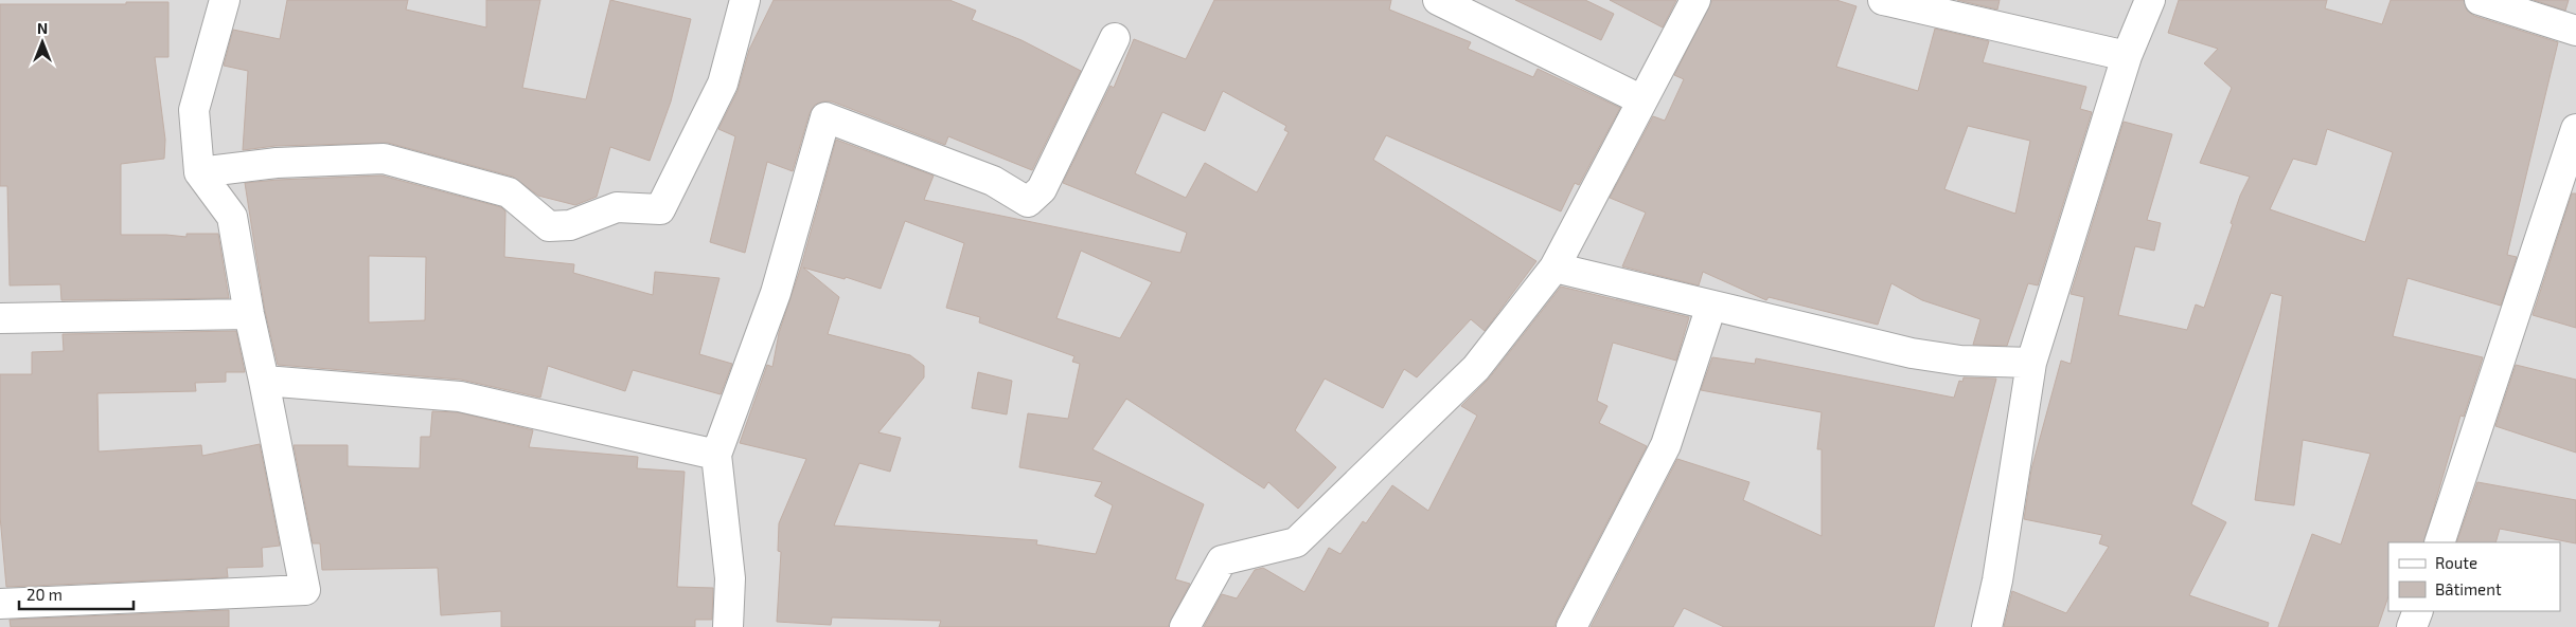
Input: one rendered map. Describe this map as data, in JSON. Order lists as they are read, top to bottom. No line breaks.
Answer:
{"legend":["Route","Bâtiment"],"scale_bar":"20 m","north":"top"}
